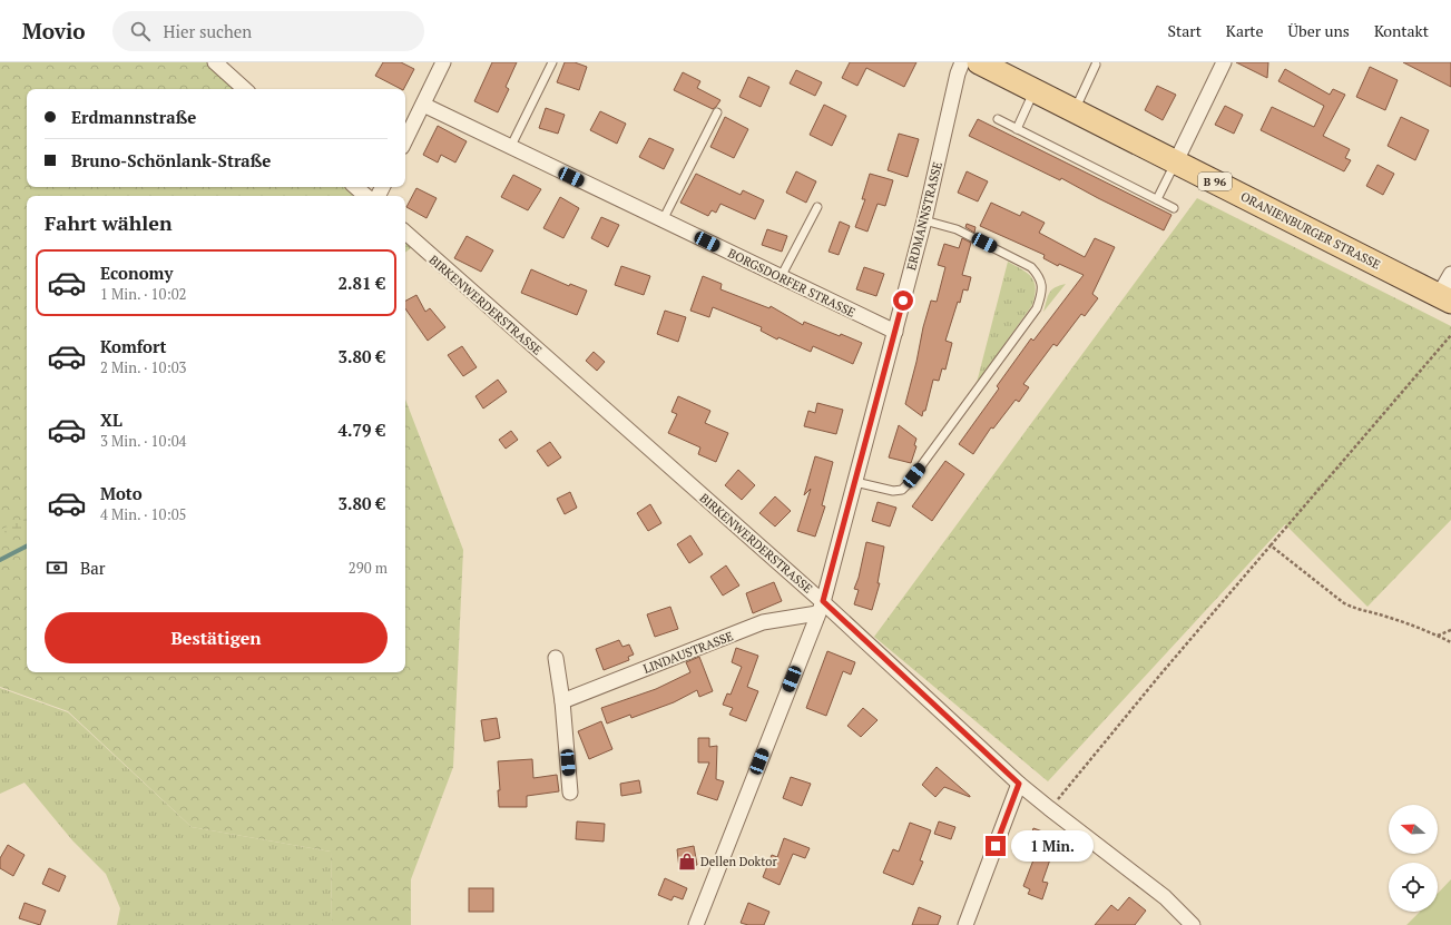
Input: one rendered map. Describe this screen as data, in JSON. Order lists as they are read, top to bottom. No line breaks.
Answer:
{"streets":{"main road":["B 96","ORANIENBURGER STRASSE"],"street":["ERDMANNSTRASSE","BORGSDORFER STRASSE","BIRKENWERDERSTRASSE","LINDAUSTRASSE"]},"crossings":[["ERDMANNSTRASSE","BORGSDORFER STRASSE"],["ERDMANNSTRASSE","BIRKENWERDERSTRASSE"],["ERDMANNSTRASSE","LINDAUSTRASSE"],["BIRKENWERDERSTRASSE","LINDAUSTRASSE"]],"places":{"shop":["Dellen Doktor"]},"north":"left","page":{"header":"Movio","search":"Hier suchen","nav":["Start","Karte","Über uns","Kontakt"],"banner":["Erdmannstraße","Bruno-Schönlank-Straße"],"heading":"Fahrt wählen","list":[{"name":"Economy","note":"1 Min. · 10:02","value":"2.81 €"},{"name":"Komfort","note":"2 Min. · 10:03","value":"3.80 €"},{"name":"XL","note":"3 Min. · 10:04","value":"4.79 €"},{"name":"Moto","note":"4 Min. · 10:05","value":"3.80 €"}],"pay":["Bar","290 m"],"buttons":"Bestätigen","bubble":"1 Min."}}
